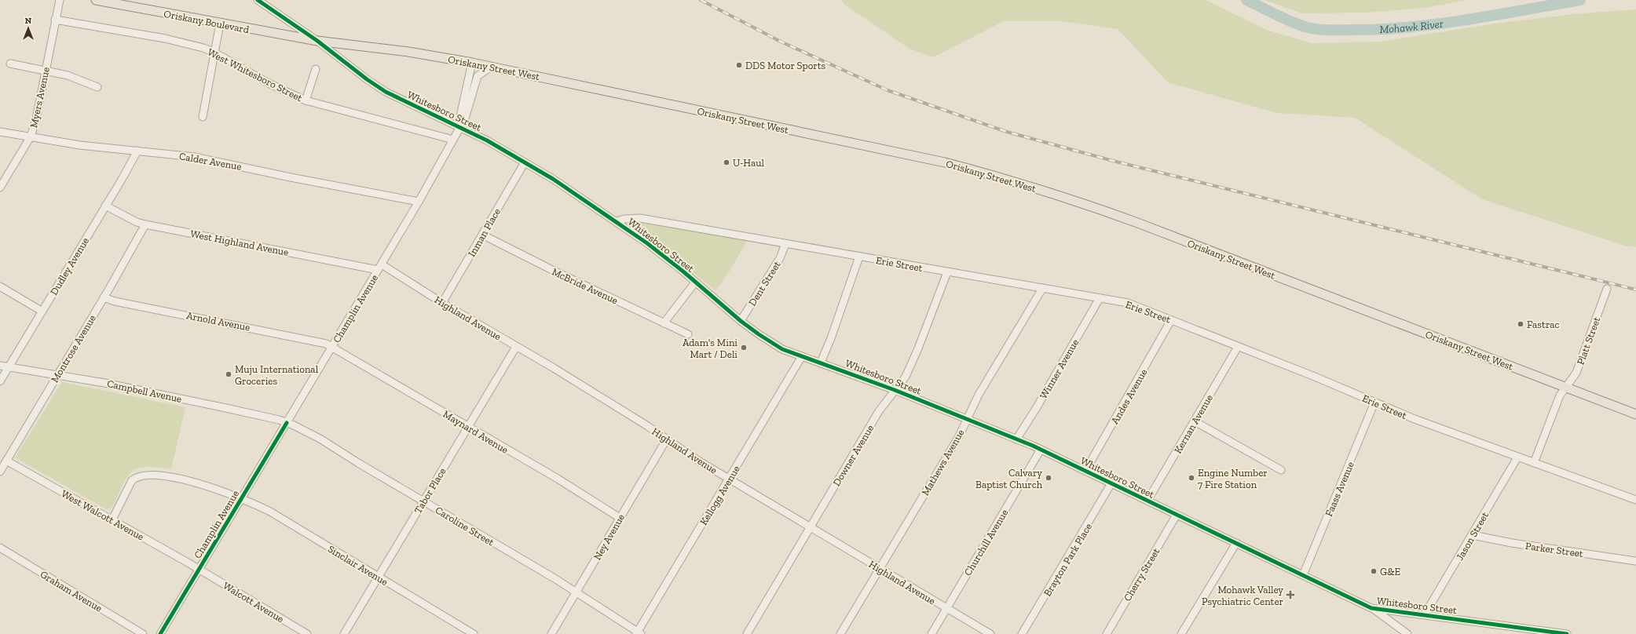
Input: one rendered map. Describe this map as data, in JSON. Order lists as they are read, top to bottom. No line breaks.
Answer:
{"streets":{"main road":["Oriskany Boulevard","Oriskany Street West"],"street":["West Whitesboro Street","Myers Avenue","Whitesboro Street","Calder Avenue","Inman Place","West Highland Avenue","Erie Street","Dudley Avenue","Dent Street","McBride Avenue","Champlin Avenue","Highland Avenue","Arnold Avenue","Platt Street","Montrose Avenue","Winner Avenue","Campbell Avenue","Andes Avenue","Kernan Avenue","Maynard Avenue","Downer Avenue","Mathews Avenue","Faass Avenue","Tabor Place","Kellogg Avenue","West Walcott Avenue","Caroline Street","Jason Street","Ney Avenue","Churchill Avenue","Parker Street","Brayton Park Place","Sinclair Avenue","Cherry Street","Graham Avenue","Walcott Avenue"]},"crossings":[["Oriskany Boulevard","Oriskany Street West"],["Oriskany Boulevard","Whitesboro Street"],["Oriskany Street West","Whitesboro Street"],["Oriskany Street West","Champlin Avenue"],["Oriskany Street West","Platt Street"],["West Whitesboro Street","Myers Avenue"],["West Whitesboro Street","Champlin Avenue"],["Myers Avenue","Calder Avenue"],["Whitesboro Street","Inman Place"],["Whitesboro Street","Erie Street"],["Whitesboro Street","Dent Street"],["Whitesboro Street","Champlin Avenue"],["Whitesboro Street","Winner Avenue"],["Whitesboro Street","Andes Avenue"],["Whitesboro Street","Kernan Avenue"],["Whitesboro Street","Downer Avenue"],["Whitesboro Street","Mathews Avenue"],["Whitesboro Street","Faass Avenue"],["Whitesboro Street","Kellogg Avenue"],["Whitesboro Street","Jason Street"],["Whitesboro Street","Churchill Avenue"],["Whitesboro Street","Brayton Park Place"],["Whitesboro Street","Cherry Street"],["Calder Avenue","Dudley Avenue"],["Calder Avenue","Champlin Avenue"],["Inman Place","McBride Avenue"],["Inman Place","Highland Avenue"],["West Highland Avenue","Dudley Avenue"],["West Highland Avenue","Champlin Avenue"],["West Highland Avenue","Highland Avenue"],["West Highland Avenue","Montrose Avenue"],["Erie Street","Dent Street"],["Erie Street","Winner Avenue"],["Erie Street","Andes Avenue"],["Erie Street","Kernan Avenue"],["Erie Street","Downer Avenue"],["Erie Street","Mathews Avenue"],["Erie Street","Faass Avenue"],["Erie Street","Jason Street"],["Dudley Avenue","Campbell Avenue"],["Champlin Avenue","Highland Avenue"],["Champlin Avenue","Arnold Avenue"],["Champlin Avenue","Campbell Avenue"],["Champlin Avenue","Maynard Avenue"],["Champlin Avenue","West Walcott Avenue"],["Champlin Avenue","Caroline Street"],["Champlin Avenue","Sinclair Avenue"],["Champlin Avenue","Walcott Avenue"],["Highland Avenue","Downer Avenue"],["Highland Avenue","Mathews Avenue"],["Highland Avenue","Tabor Place"],["Highland Avenue","Kellogg Avenue"],["Highland Avenue","Ney Avenue"],["Highland Avenue","Churchill Avenue"],["Arnold Avenue","Montrose Avenue"],["Arnold Avenue","Maynard Avenue"],["Montrose Avenue","Campbell Avenue"],["Montrose Avenue","West Walcott Avenue"],["Campbell Avenue","Caroline Street"],["Maynard Avenue","Tabor Place"],["Maynard Avenue","Ney Avenue"],["Tabor Place","Caroline Street"],["Tabor Place","Sinclair Avenue"],["Kellogg Avenue","Caroline Street"],["West Walcott Avenue","Sinclair Avenue"],["West Walcott Avenue","Walcott Avenue"],["Caroline Street","Ney Avenue"],["Jason Street","Parker Street"]],"water":["Mohawk River"],"places":{"other":["DDS Motor Sports","U-Haul","Fastrac","Adam's Mini Mart / Deli","Muju International Groceries","Calvary Baptist Church","Engine Number 7 Fire Station","G&E"],"health":["Mohawk Valley Psychiatric Center"]},"north":"top"}
